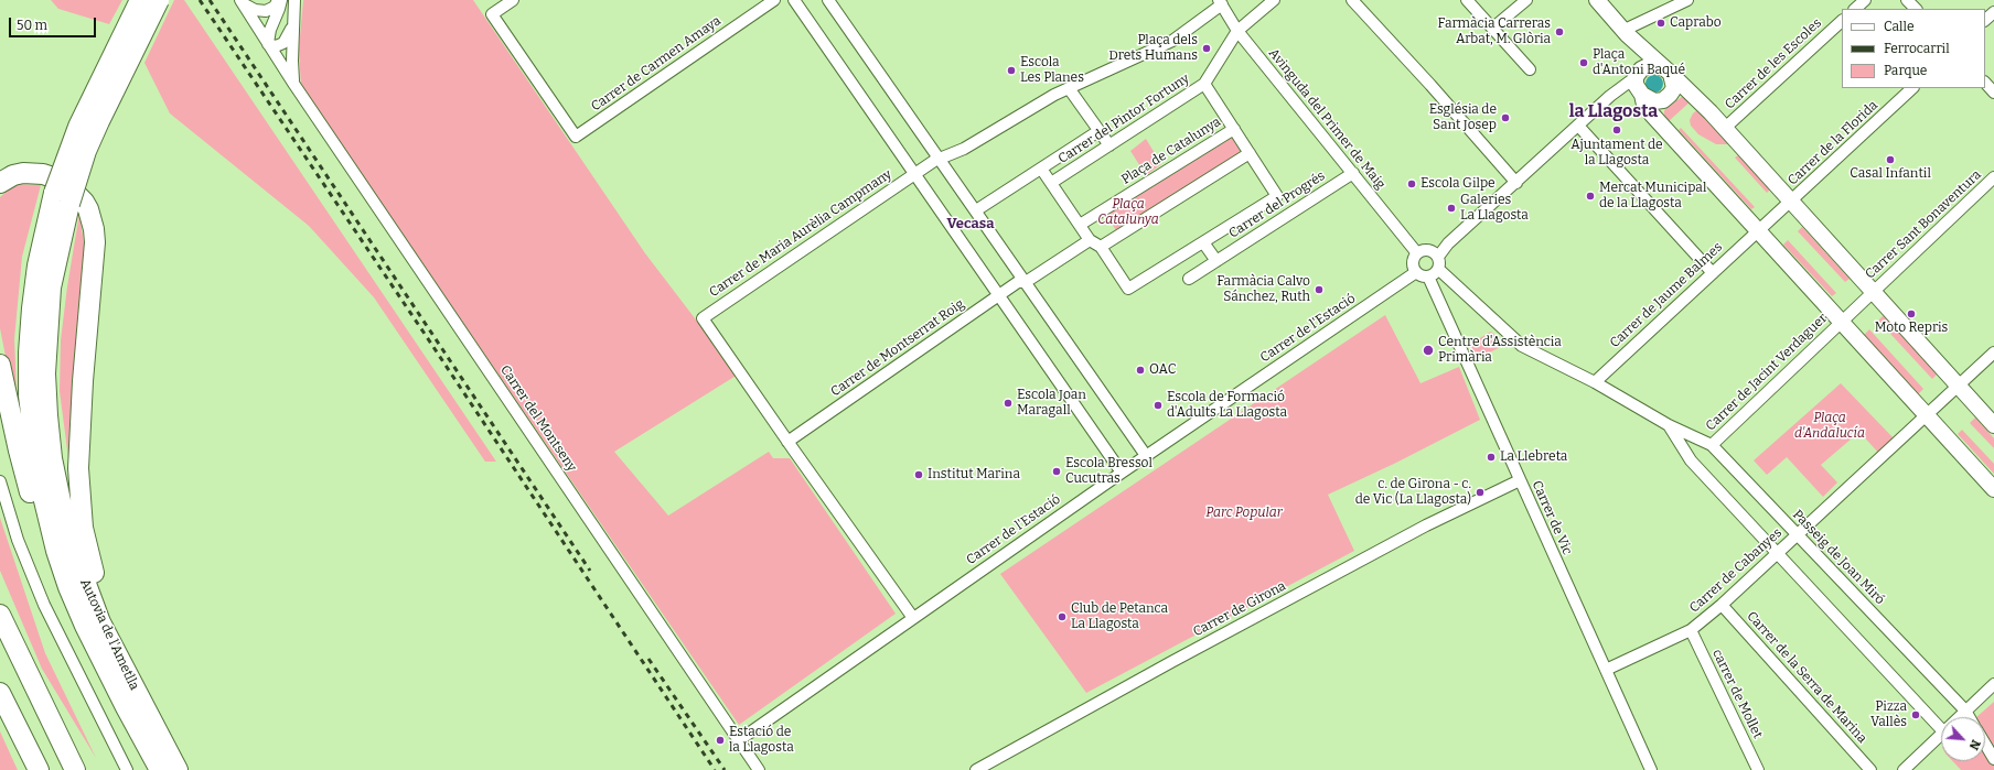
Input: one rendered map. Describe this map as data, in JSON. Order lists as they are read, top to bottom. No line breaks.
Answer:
{"streets":{"highway":["Autovia de l'Ametlla"],"street":["Carrer de Carmen Amaya","Carrer de les Escoles","Carrer del Pintor Fortuny","Avinguda del Primer de Maig","Carrer de la Florida","Plaça de Catalunya","Carrer del Progrés","Carrer Sant Bonaventura","Carrer de Maria Aurèlia Campmany","Carrer de Jaume Balmes","Carrer de l'Estació","Carrer de Montserrat Roig","Carrer de Jacint Verdaguer","Carrer del Montseny","Carrer de Vic","Passeig de Joan Miró","Carrer de Cabanyes","Carrer de Girona","Carrer de la Serra de Marina","carrer de Mollet"]},"crossings":[["Carrer del Pintor Fortuny","Avinguda del Primer de Maig"],["Avinguda del Primer de Maig","Carrer del Progrés"],["Avinguda del Primer de Maig","Carrer de Maria Aurèlia Campmany"],["Avinguda del Primer de Maig","Carrer de l'Estació"],["Avinguda del Primer de Maig","Carrer de Vic"],["Avinguda del Primer de Maig","Passeig de Joan Miró"],["Carrer de la Florida","Carrer de Jaume Balmes"],["Carrer Sant Bonaventura","Carrer de Jacint Verdaguer"],["Carrer de Maria Aurèlia Campmany","Carrer de Montserrat Roig"],["Carrer de Jaume Balmes","Passeig de Joan Miró"],["Carrer de l'Estació","Carrer del Montseny"],["Carrer de l'Estació","Carrer de Vic"],["Carrer de l'Estació","Passeig de Joan Miró"],["Carrer de Jacint Verdaguer","Passeig de Joan Miró"],["Carrer de Vic","Passeig de Joan Miró"],["Carrer de Vic","Carrer de Cabanyes"],["Carrer de Vic","Carrer de Girona"],["Passeig de Joan Miró","Carrer de Cabanyes"],["Carrer de Cabanyes","Carrer de la Serra de Marina"],["Carrer de Cabanyes","carrer de Mollet"]],"districts":["la Llagosta","Vecasa"],"parks":["Plaça Catalunya","Plaça d'Andalucía","Parc Popular"],"places":["Caprabo","Farmàcia Carreras Arbat, M. Glòria","Plaça dels Drets Humans","Plaça d'Antoni Baqué","Escola Les Planes","Església de Sant Josep","Ajuntament de la Llagosta","Casal Infantil","Escola Gilpe","Mercat Municipal de la Llagosta","Galeries La Llagosta","Farmàcia Calvo Sánchez, Ruth","Moto Repris","Centre d'Assistència Primària","OAC","Escola Joan Maragall","Escola de Formació d'Adults La Llagosta","La Llebreta","Escola Bressol Cucutras","Institut Marina","c. de Girona - c. de Vic (La Llagosta)","Club de Petanca La Llagosta","Pizza Vallès","Estació de la Llagosta"],"legend":["Calle","Ferrocarril","Parque"],"scale_bar":"50 m","north":"bottom right"}
